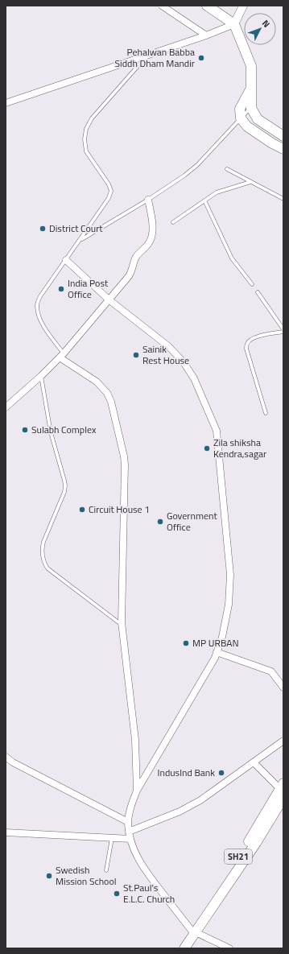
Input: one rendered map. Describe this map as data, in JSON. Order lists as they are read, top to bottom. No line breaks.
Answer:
{"streets":{"main road":["SH21"]},"places":["Pehalwan Babba Siddh Dham Mandir","District Court","India Post Office","Sainik Rest House","Sulabh Complex","Zila shiksha Kendra,sagar","Circuit House 1","Government Office","MP URBAN","Induslnd Bank","Swedish Mission School","St.Paul's E.L.C. Church"],"north":"top right"}
